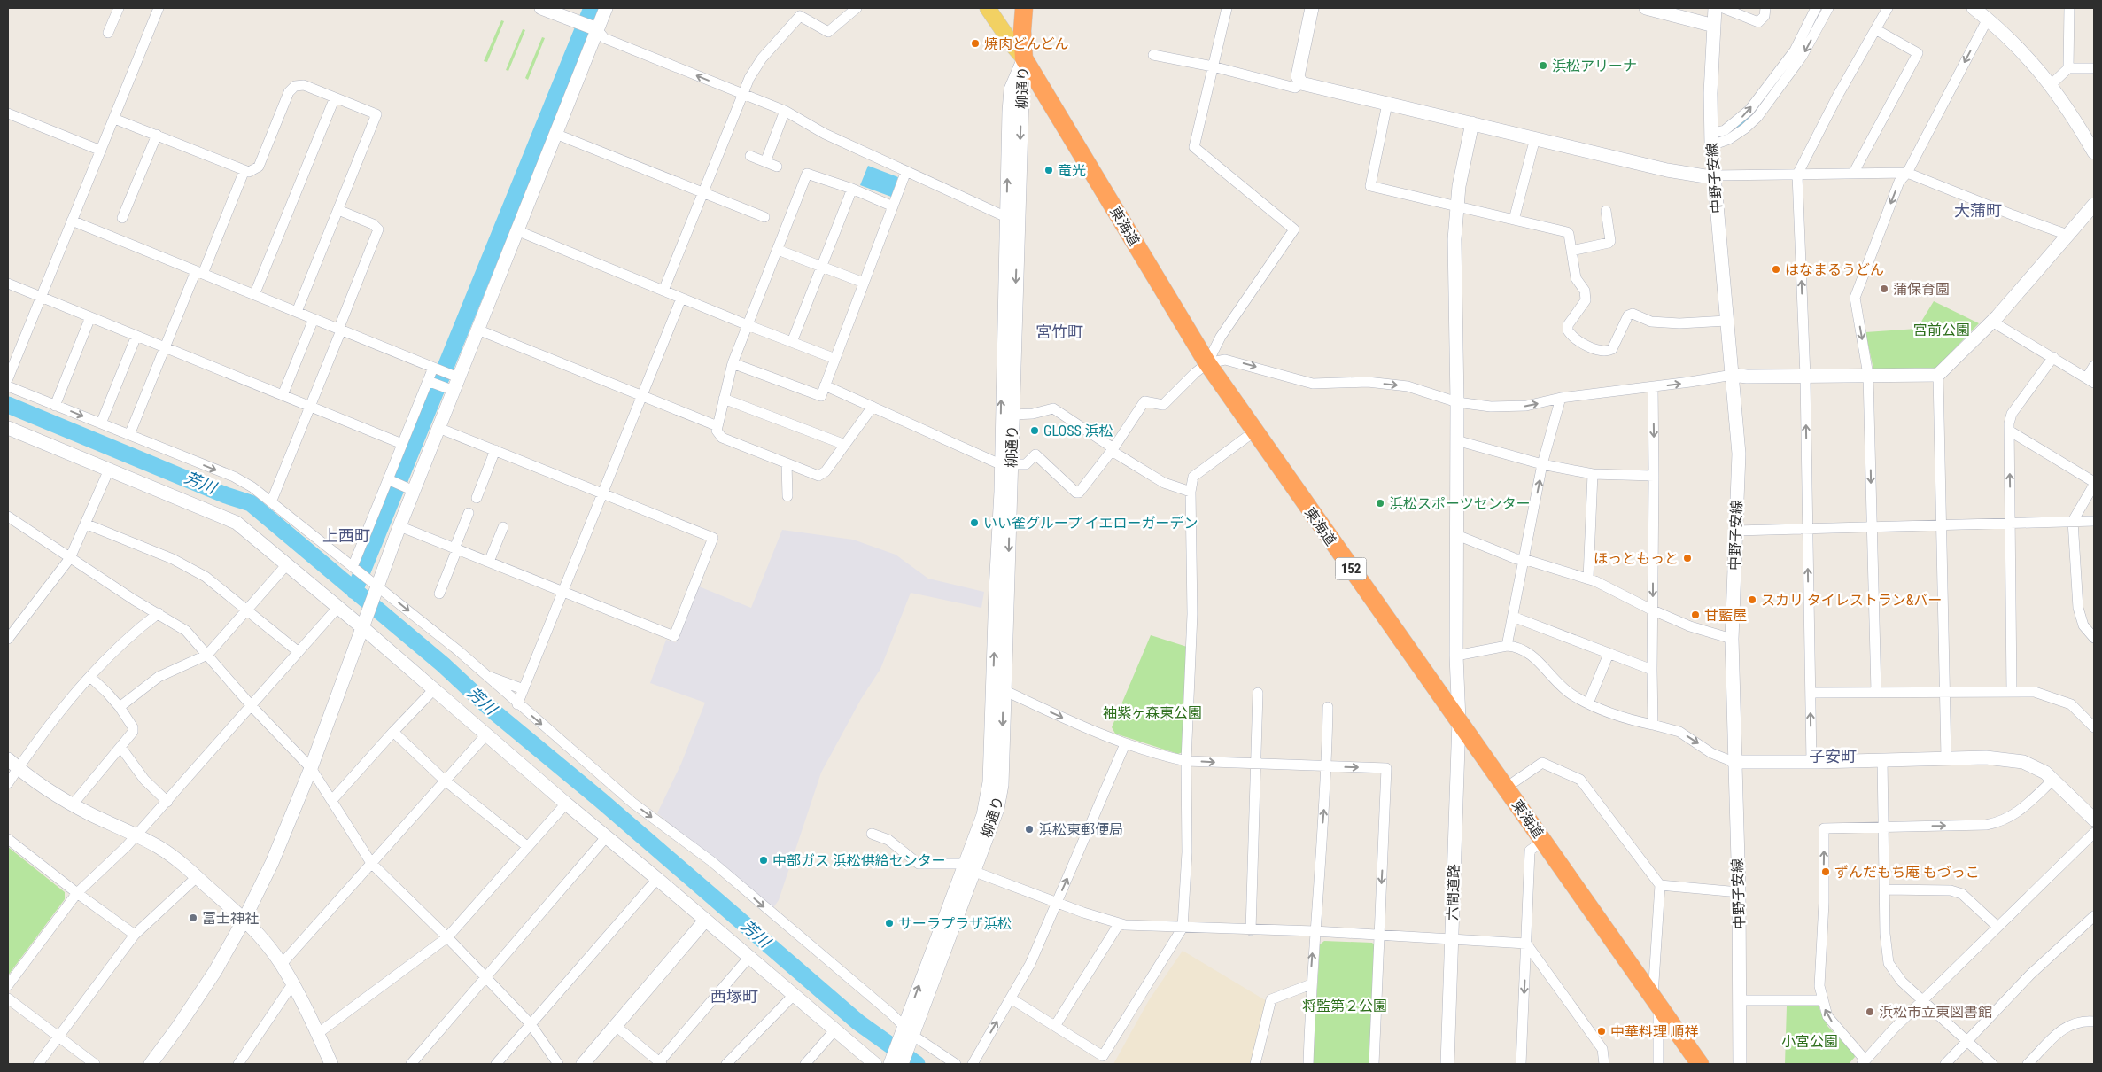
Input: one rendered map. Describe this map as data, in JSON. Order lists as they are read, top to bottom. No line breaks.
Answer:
{"streets":{"highway":["東海道","152"],"street":["柳通り","中野子安線","六間道路"]},"crossings":[["柳通り","東海道"],["東海道","六間道路"]],"districts":["大蒲町","宮竹町","上西町","子安町","西塚町"],"water":["芳川"],"parks":["宮前公園","袖紫ヶ森東公園","将監第２公園","小宮公園"],"places":["焼肉どんどん","浜松アリーナ","竜光","はなまるうどん","蒲保育園","GLOSS 浜松","浜松スポーツセンター","いい雀グループ イエローガーデン","ほっともっと","スカリ タイレストラン&バー","甘藍屋","浜松東郵便局","中部ガス 浜松供給センター","ずんだもち庵 もづっこ","冨士神社","サーラプラザ浜松","浜松市立東図書館","中華料理 順祥"]}
